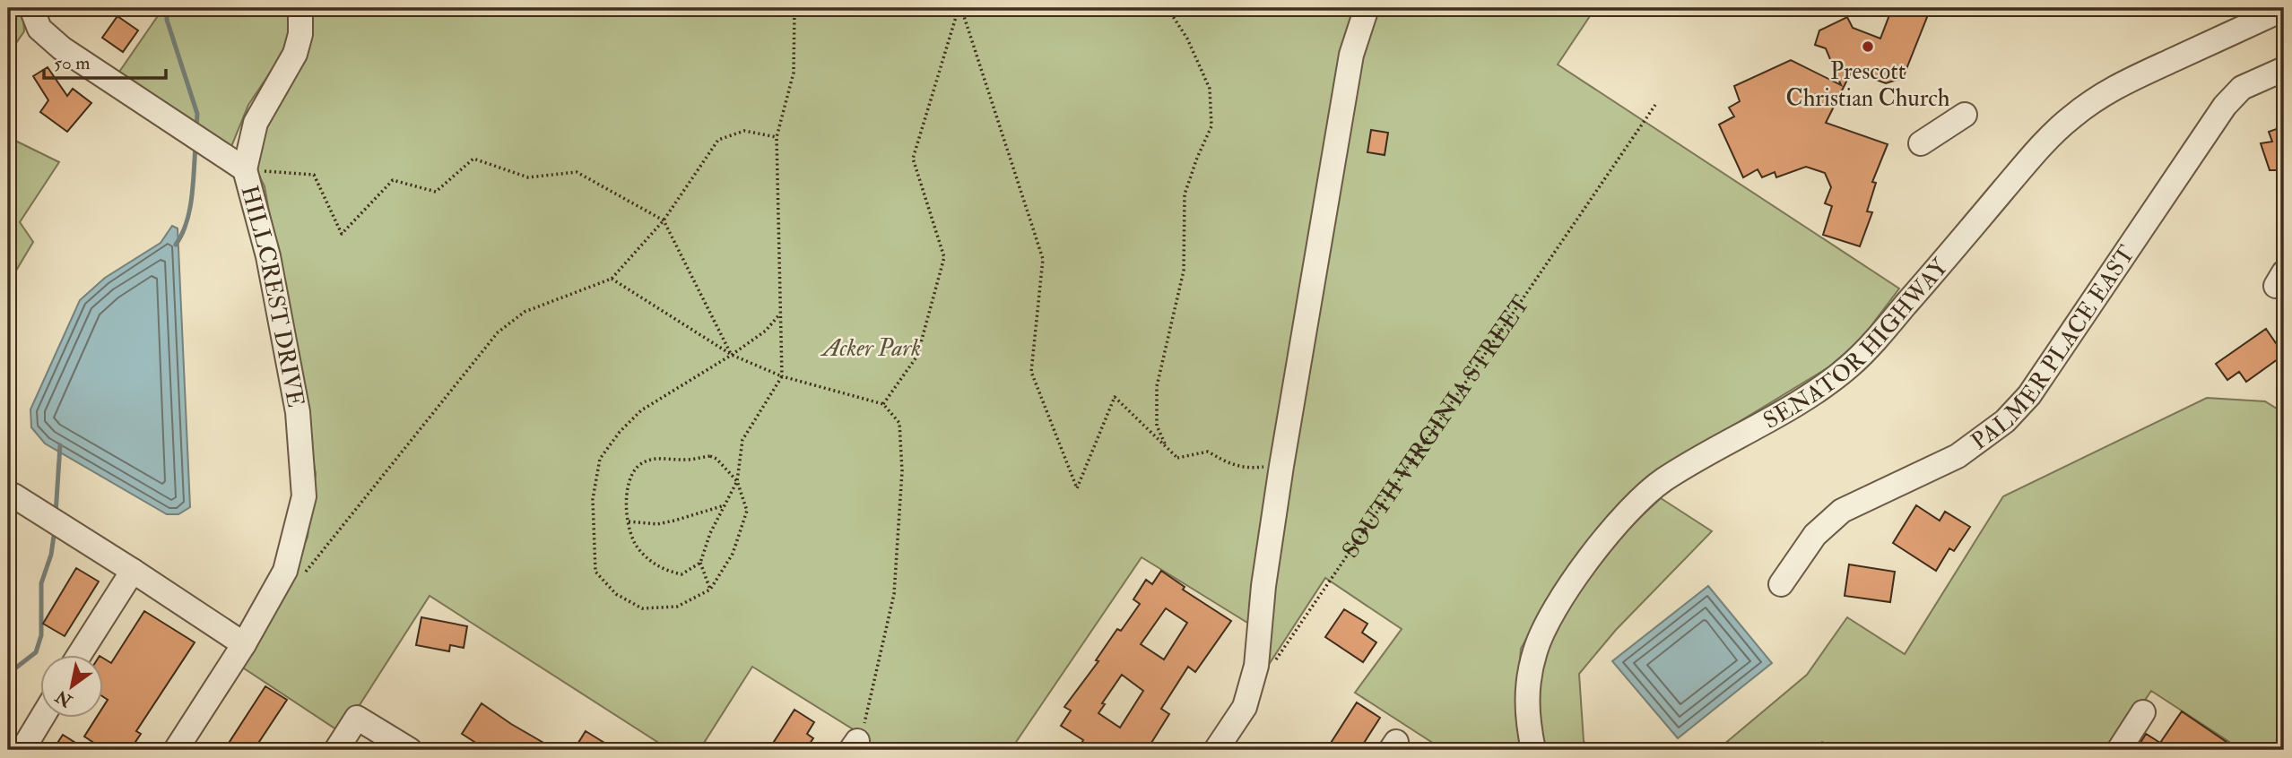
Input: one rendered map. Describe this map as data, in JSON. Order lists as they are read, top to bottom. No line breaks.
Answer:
{"streets":{"street":["HILLCREST DRIVE","SENATOR HIGHWAY","PALMER PLACE EAST"],"path":["SOUTH VIRGINIA STREET"]},"parks":["Acker Park"],"places":["Prescott Christian Church"],"scale_bar":"50 m","north":"bottom left"}
